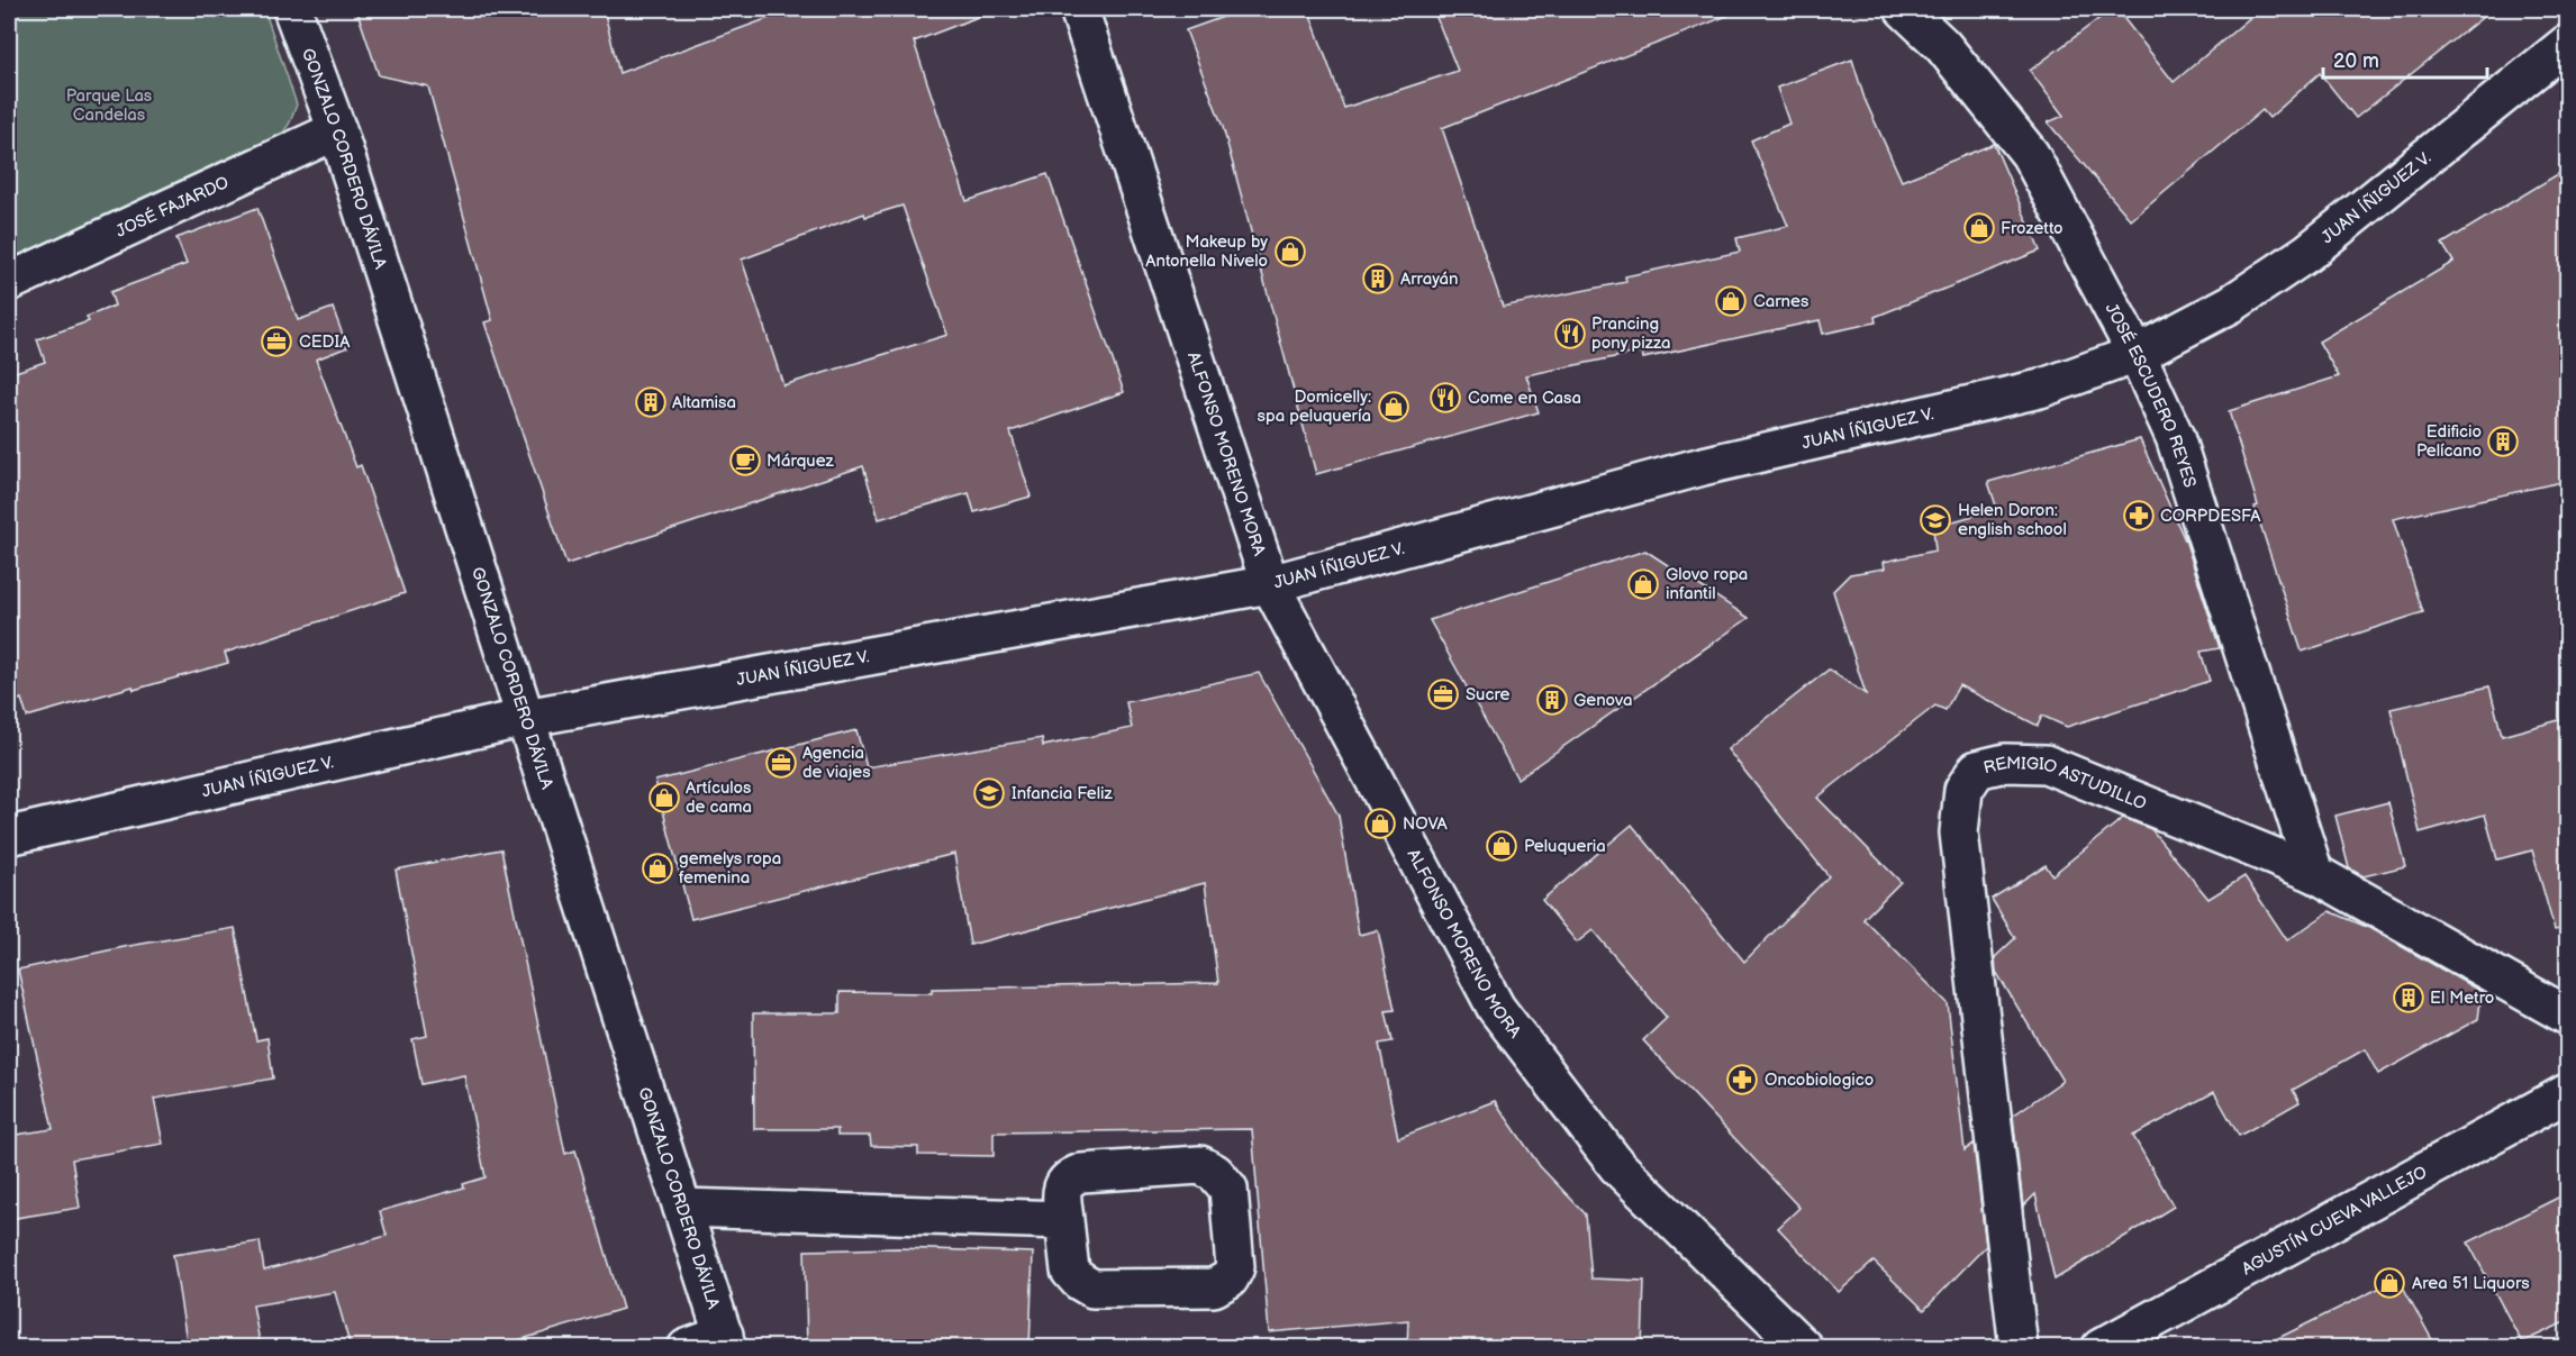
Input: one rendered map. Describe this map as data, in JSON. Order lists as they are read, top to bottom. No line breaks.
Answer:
{"streets":{"street":["GONZALO CORDERO DÁVILA","JUAN ÍÑIGUEZ V.","JOSÉ FAJARDO","JOSÉ ESCUDERO REYES","ALFONSO MORENO MORA","REMIGIO ASTUDILLO","AGUSTÍN CUEVA VALLEJO"]},"crossings":[["GONZALO CORDERO DÁVILA","JUAN ÍÑIGUEZ V."],["GONZALO CORDERO DÁVILA","JOSÉ FAJARDO"],["JUAN ÍÑIGUEZ V.","JOSÉ ESCUDERO REYES"],["JUAN ÍÑIGUEZ V.","ALFONSO MORENO MORA"],["JOSÉ ESCUDERO REYES","REMIGIO ASTUDILLO"]],"parks":["Parque Las Candelas"],"places":{"shop":["Frozetto","Makeup by Antonella Nivelo","Carnes","Domicelly: spa peluquería","Glovo ropa infantil","Artículos de cama","NOVA","Peluqueria","gemelys ropa femenina","Area 51 Liquors"],"building":["Arrayán","Altamisa","Edificio Pelícano","Genova","El Metro"],"restaurant":["Prancing pony pizza","Come en Casa"],"office":["CEDIA","Sucre","Agencia de viajes"],"cafe":["Márquez"],"pharmacy":["CORPDESFA","Oncobiologico"],"school or university":["Helen Doron: english school","Infancia Feliz"]},"scale_bar":"20 m"}
